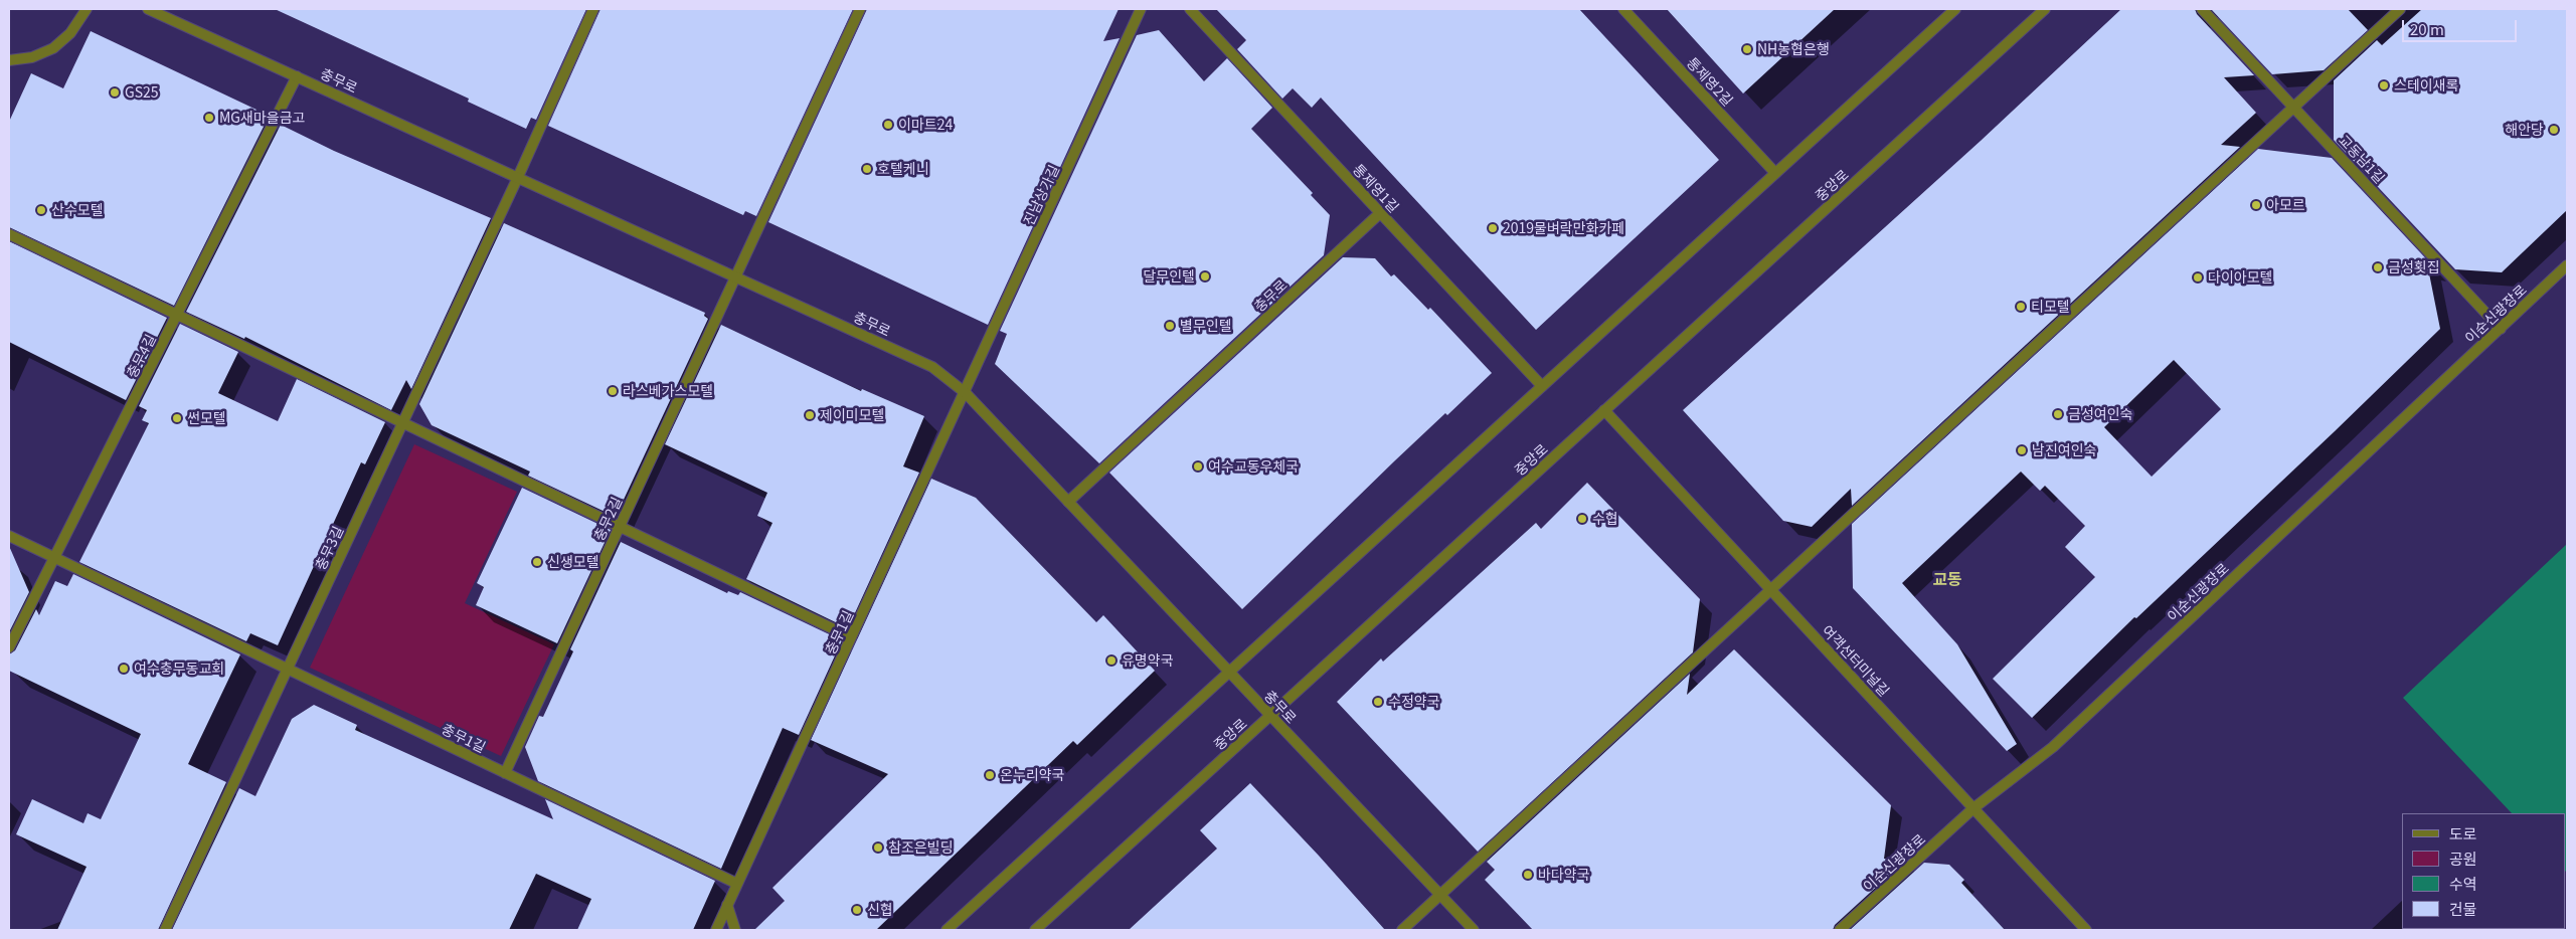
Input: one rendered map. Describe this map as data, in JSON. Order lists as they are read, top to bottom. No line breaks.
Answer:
{"streets":{"street":["충무로","통제영2길","교동남1길","중앙로","통제영1길","진남상가길","이순신광장로","충무4길","충무2길","충무3길","충무1길","여객선터미널길"]},"crossings":[["충무로","중앙로"],["충무로","통제영1길"],["충무로","진남상가길"],["충무로","충무4길"],["충무로","충무2길"],["충무로","충무3길"],["충무로","충무1길"],["교동남1길","이순신광장로"],["중앙로","여객선터미널길"],["진남상가길","충무1길"],["이순신광장로","여객선터미널길"],["충무4길","충무1길"],["충무2길","충무1길"],["충무3길","충무1길"]],"districts":["교동"],"places":["NH농협은행","스테이새록","GS25","MG새마을금고","이마트24","해안당","호텔케니","아모르","산수모텔","2019물벼락만화카페","금성횟집","달무인텔","다이아모텔","티모텔","별무인텔","라스베가스모텔","금성여인숙","제이미모텔","썬모텔","남진여인숙","여수교동우체국","수협","신생모텔","유명약국","여수충무동교회","수정약국","온누리약국","참조은빌딩","바다약국","신협"],"legend":["도로","공원","수역","건물"],"scale_bar":"20 m"}
